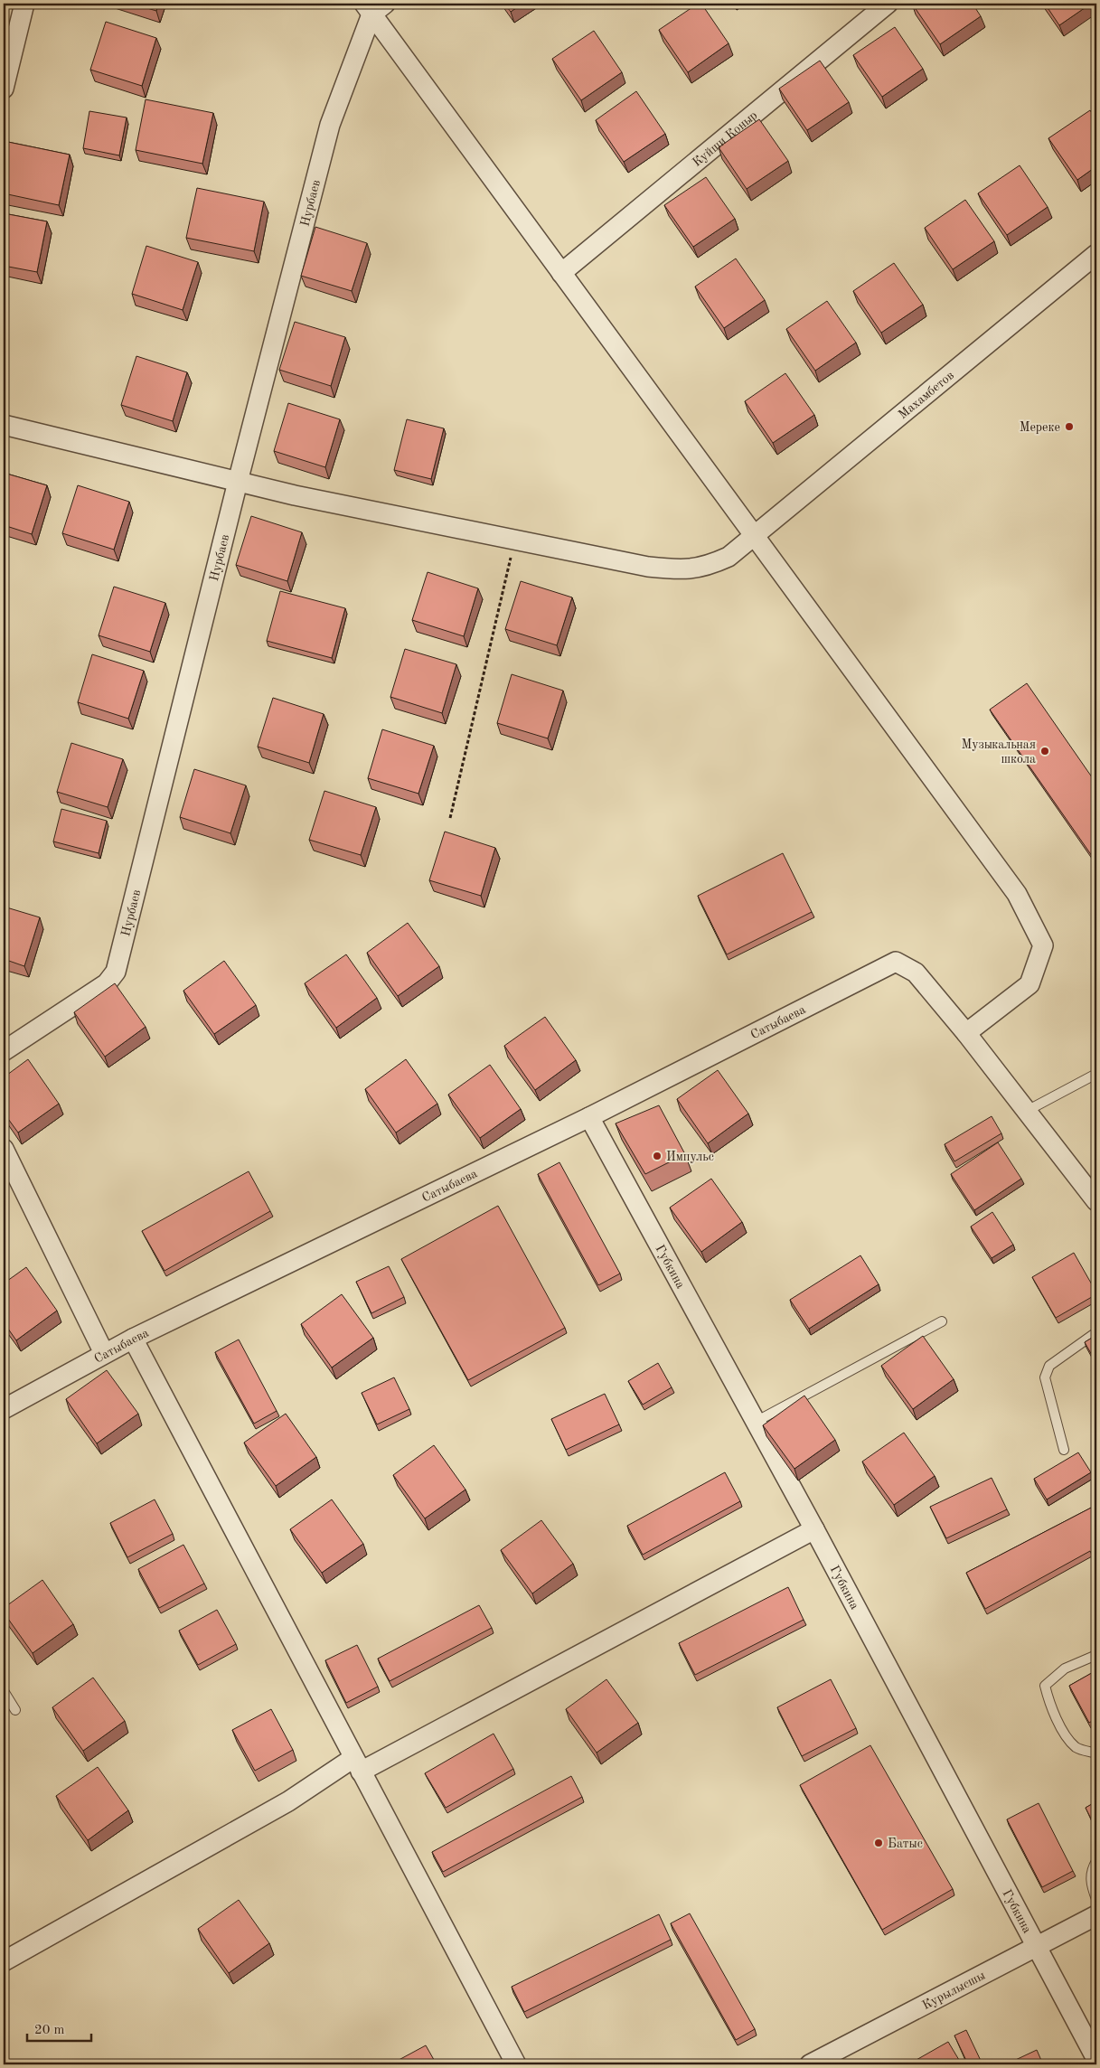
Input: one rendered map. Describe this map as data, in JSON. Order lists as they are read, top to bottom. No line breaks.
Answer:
{"streets":{"street":["Куйши Коныр","Нурбаев","Махамбетов","Сатыбаева","Губкина","Курылысшы"]},"crossings":[["Нурбаев","Махамбетов"],["Сатыбаева","Губкина"],["Губкина","Курылысшы"]],"places":["Мереке","Музыкальная школа","Импульс","Батыс"],"scale_bar":"20 m"}
